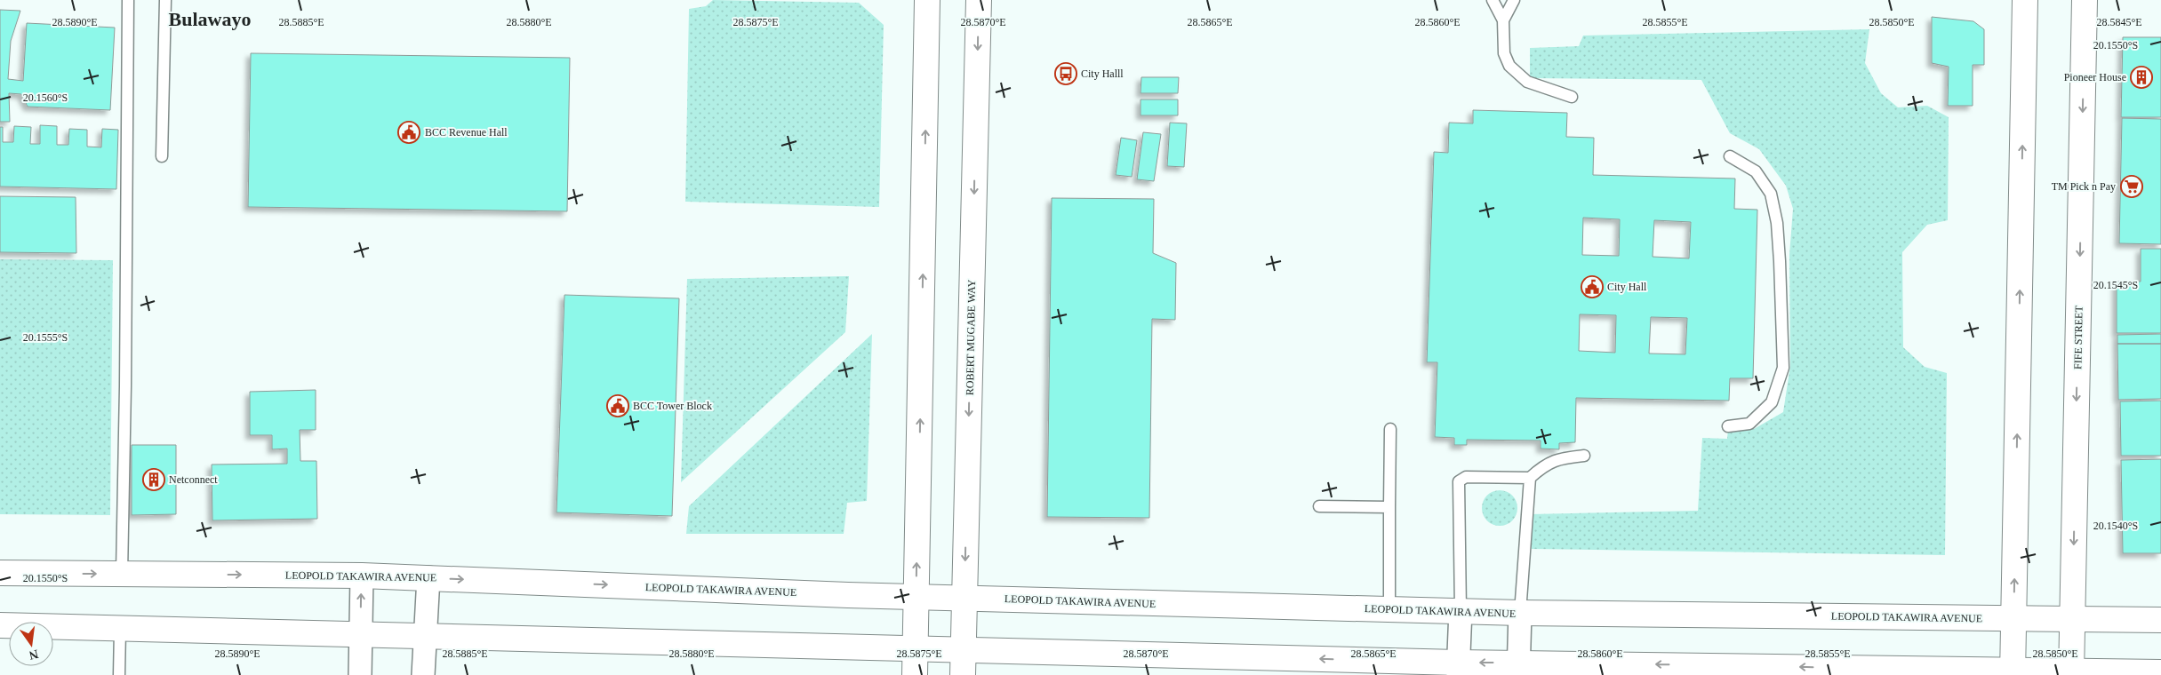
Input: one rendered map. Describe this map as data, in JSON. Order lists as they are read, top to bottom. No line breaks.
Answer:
{"streets":{"main road":["ROBERT MUGABE WAY","FIFE STREET","LEOPOLD TAKAWIRA AVENUE"]},"crossings":[["ROBERT MUGABE WAY","LEOPOLD TAKAWIRA AVENUE"],["FIFE STREET","LEOPOLD TAKAWIRA AVENUE"]],"districts":["Bulawayo"],"places":{"bus stop":["City Halll"],"building":["Pioneer House","Netconnect"],"public building":["BCC Revenue Hall","City Hall","BCC Tower Block"],"supermarket":["TM Pick n Pay"]},"north":"bottom","coordinates":["28.5845°E","28.5890°E","28.5885°E","28.5880°E","28.5875°E","28.5870°E","28.5865°E","28.5860°E","28.5855°E","28.5850°E","20.1550°S","20.1560°S","20.1545°S","20.1555°S","20.1540°S"]}
